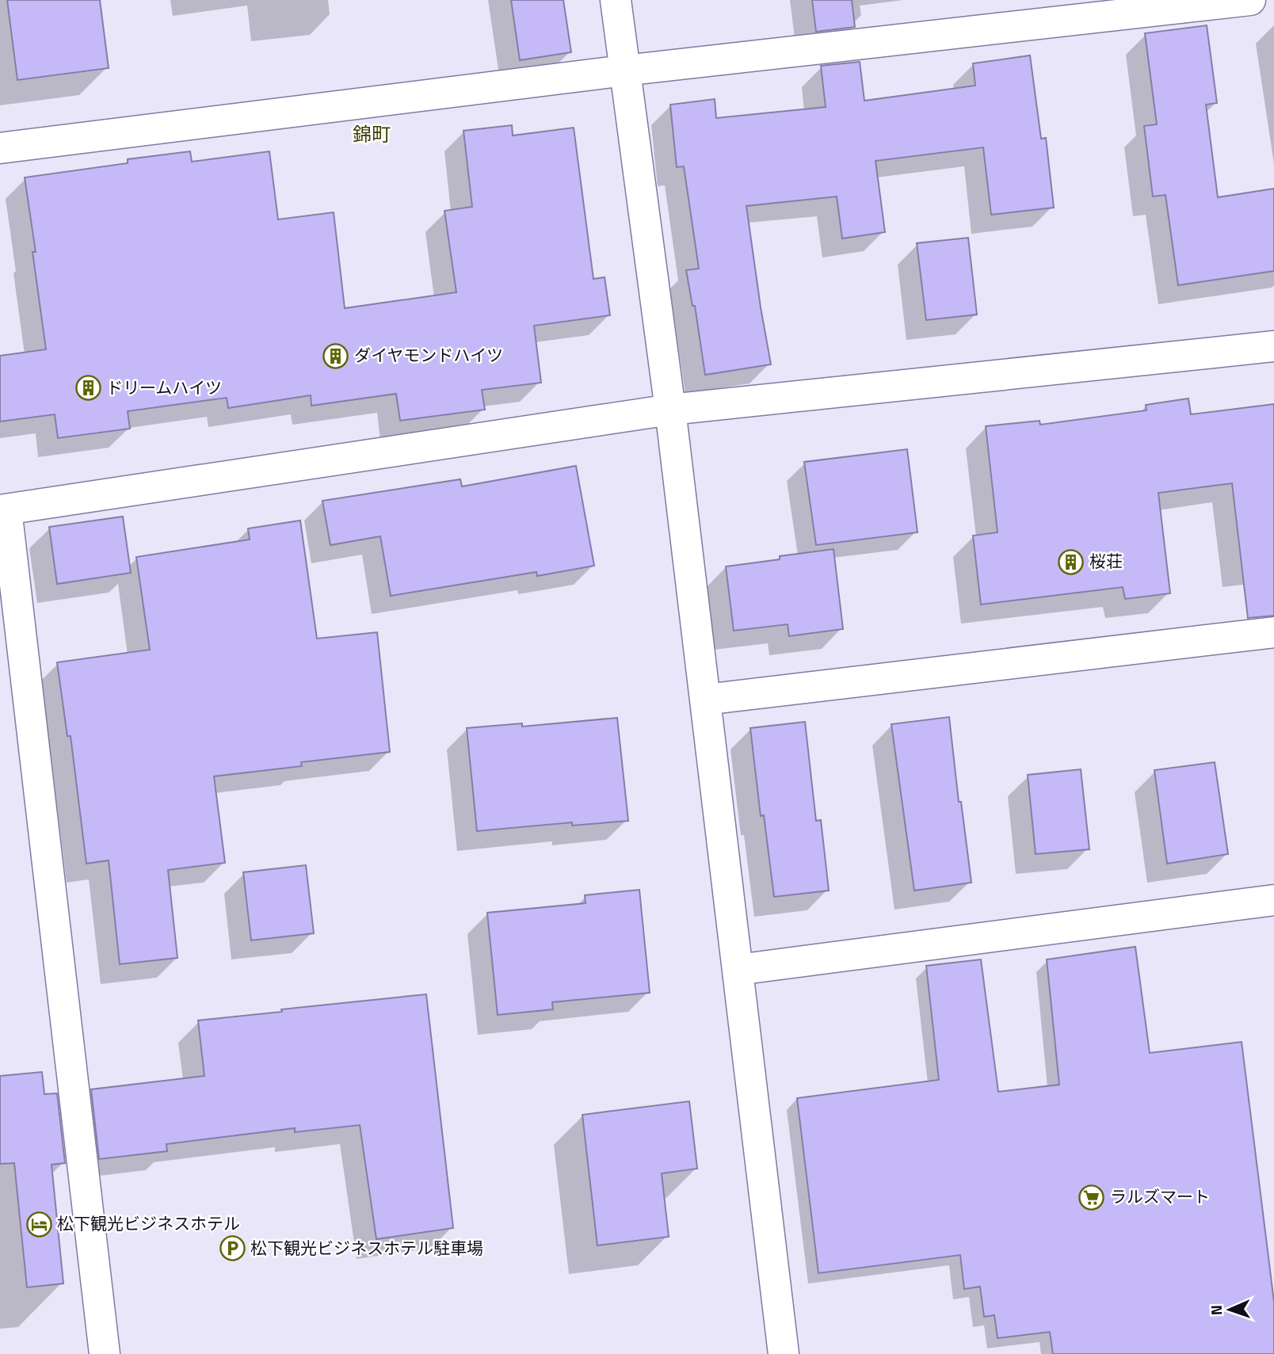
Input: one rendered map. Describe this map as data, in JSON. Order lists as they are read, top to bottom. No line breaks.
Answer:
{"districts":["錦町"],"places":{"building":["ダイヤモンドハイツ","ドリームハイツ","桜荘"],"supermarket":["ラルズマート"],"hotel":["松下観光ビジネスホテル"],"parking":["松下観光ビジネスホテル駐車場"]},"north":"left"}
